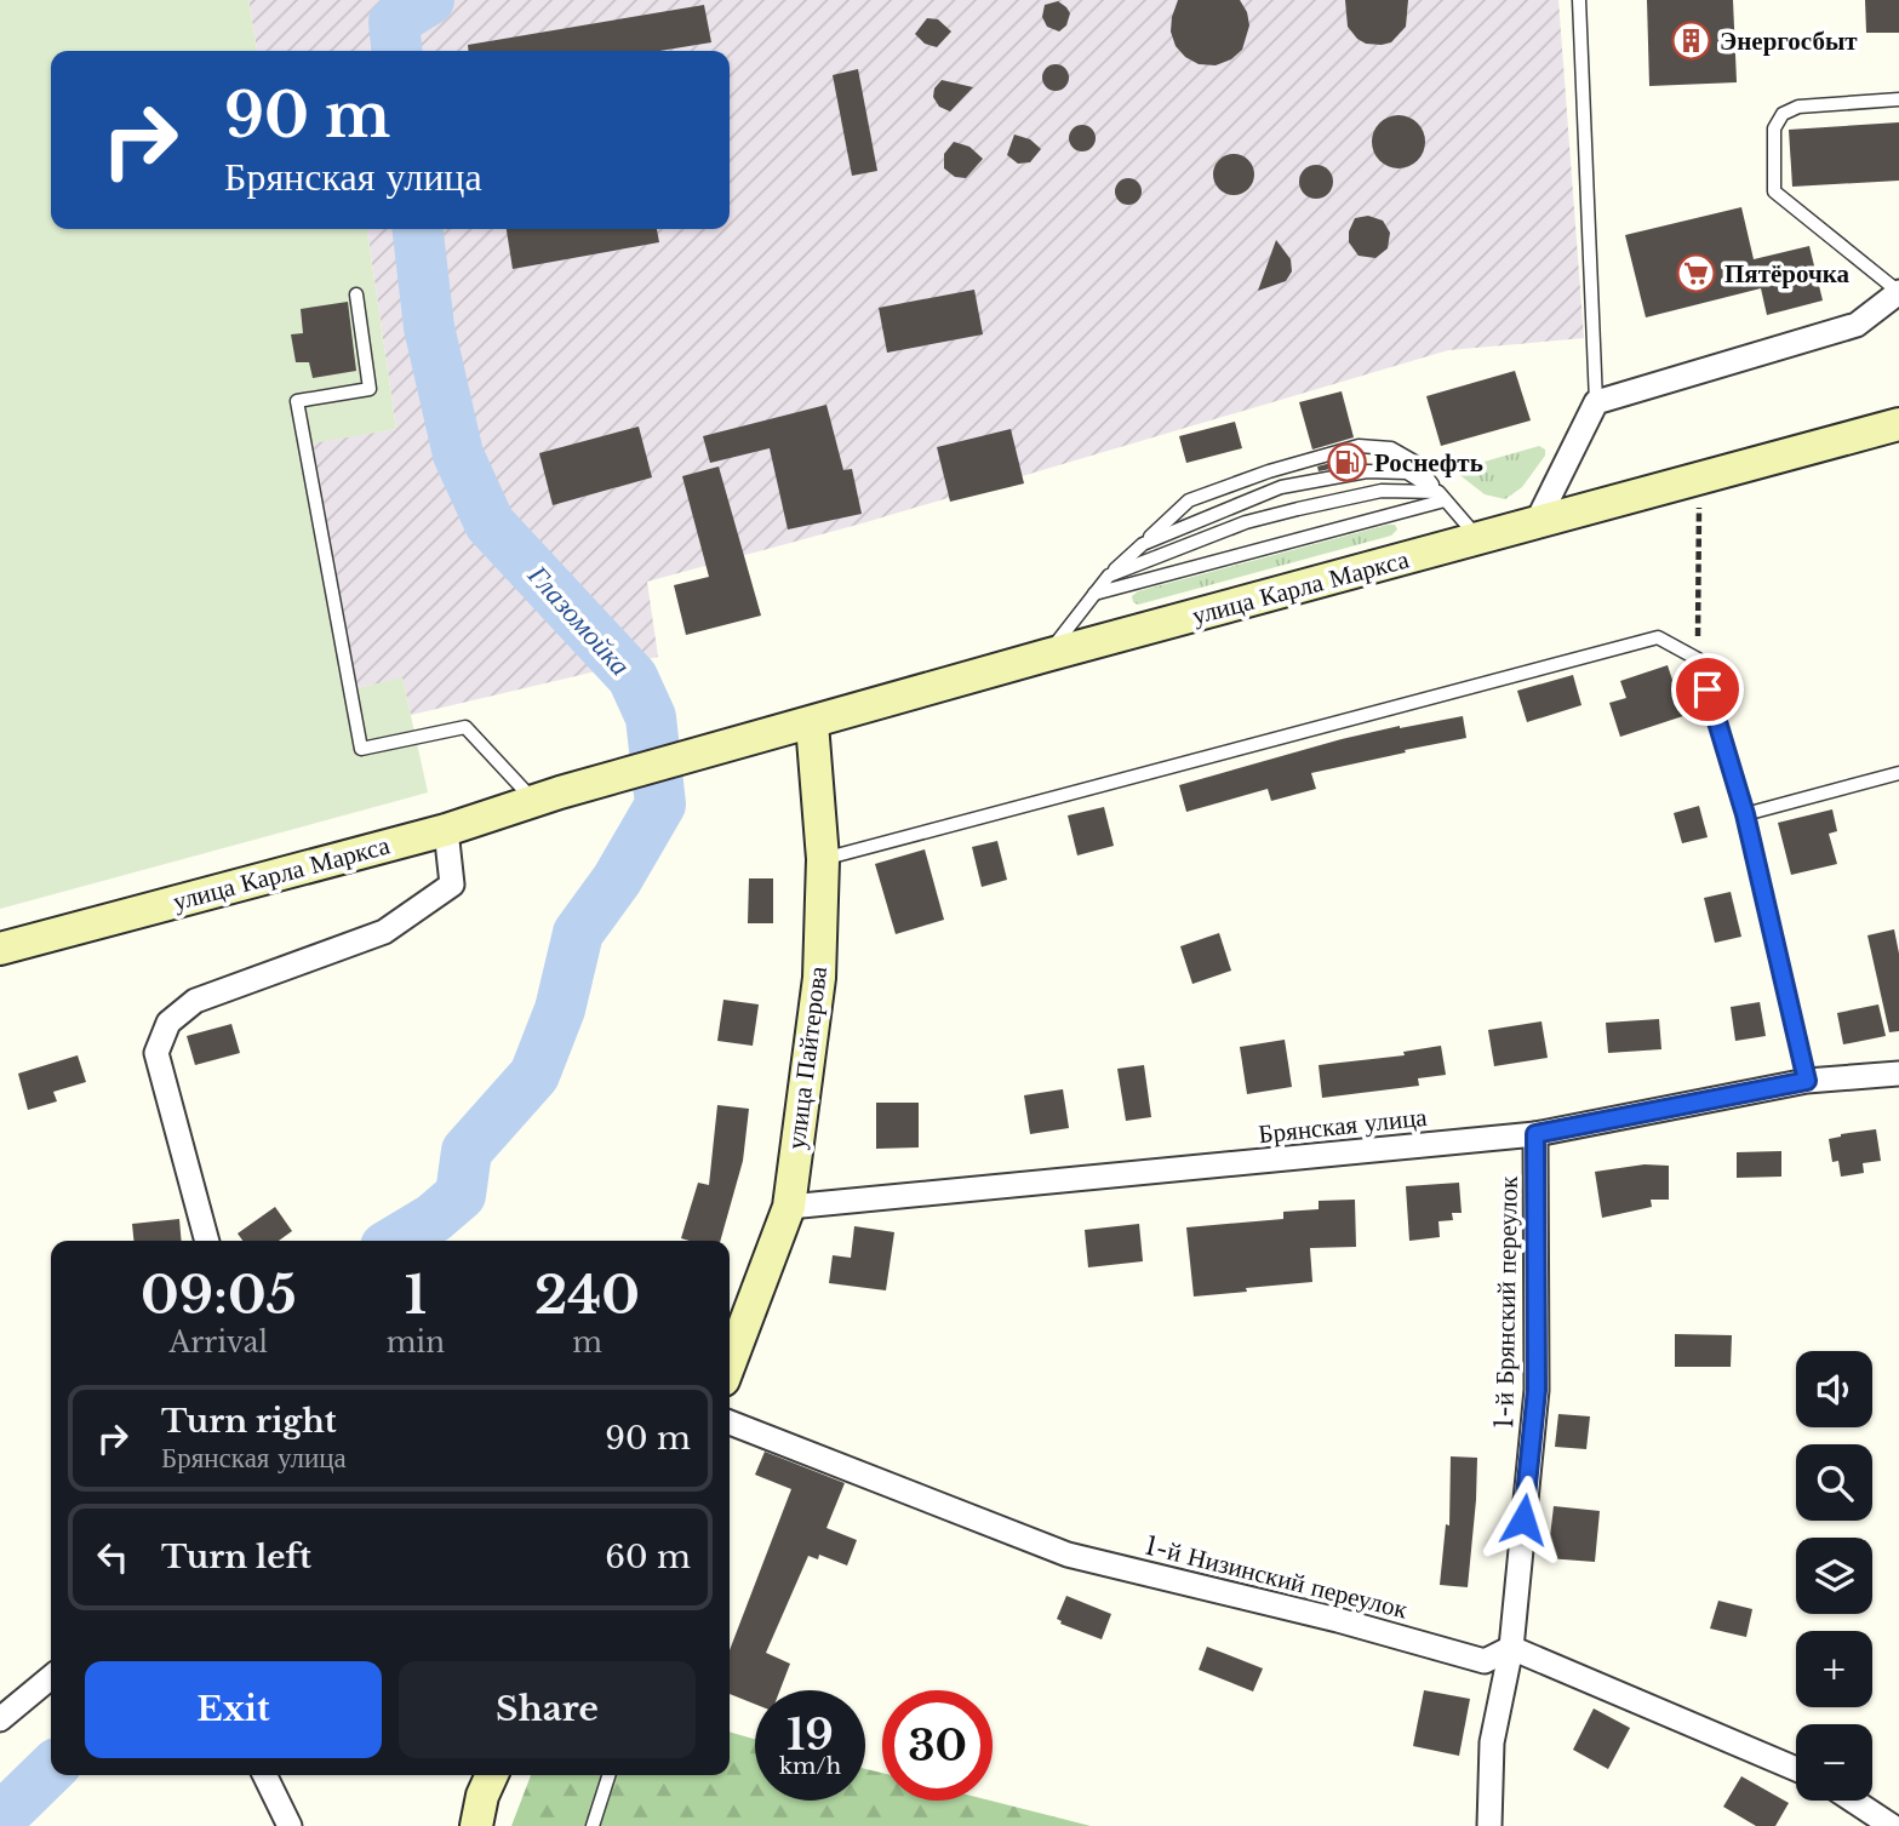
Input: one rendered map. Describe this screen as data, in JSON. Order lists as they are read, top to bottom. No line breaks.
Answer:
{"streets":{"main road":["улица Карла Маркса","улица Пайтерова"],"street":["Брянская улица","1-й Брянский переулок","1-й Низинский переулок"]},"crossings":[["улица Карла Маркса","улица Пайтерова"],["улица Пайтерова","Брянская улица"],["Брянская улица","1-й Брянский переулок"],["1-й Брянский переулок","1-й Низинский переулок"]],"water":["Глазомойка"],"places":{"building":["Энергосбыт"],"supermarket":["Пятёрочка"],"fuel station":["Роснефть"]},"page":{"turn":["90 m","Брянская улица"],"eta":["09:05","Arrival","1","min","240","m"],"map_buttons":["+","−"],"list":[{"name":"Turn right","note":"Брянская улица","value":"90 m"},{"name":"Turn left","value":"60 m"}],"buttons":["Exit","Share"],"speed":"19 km/h","limit":"30"}}
